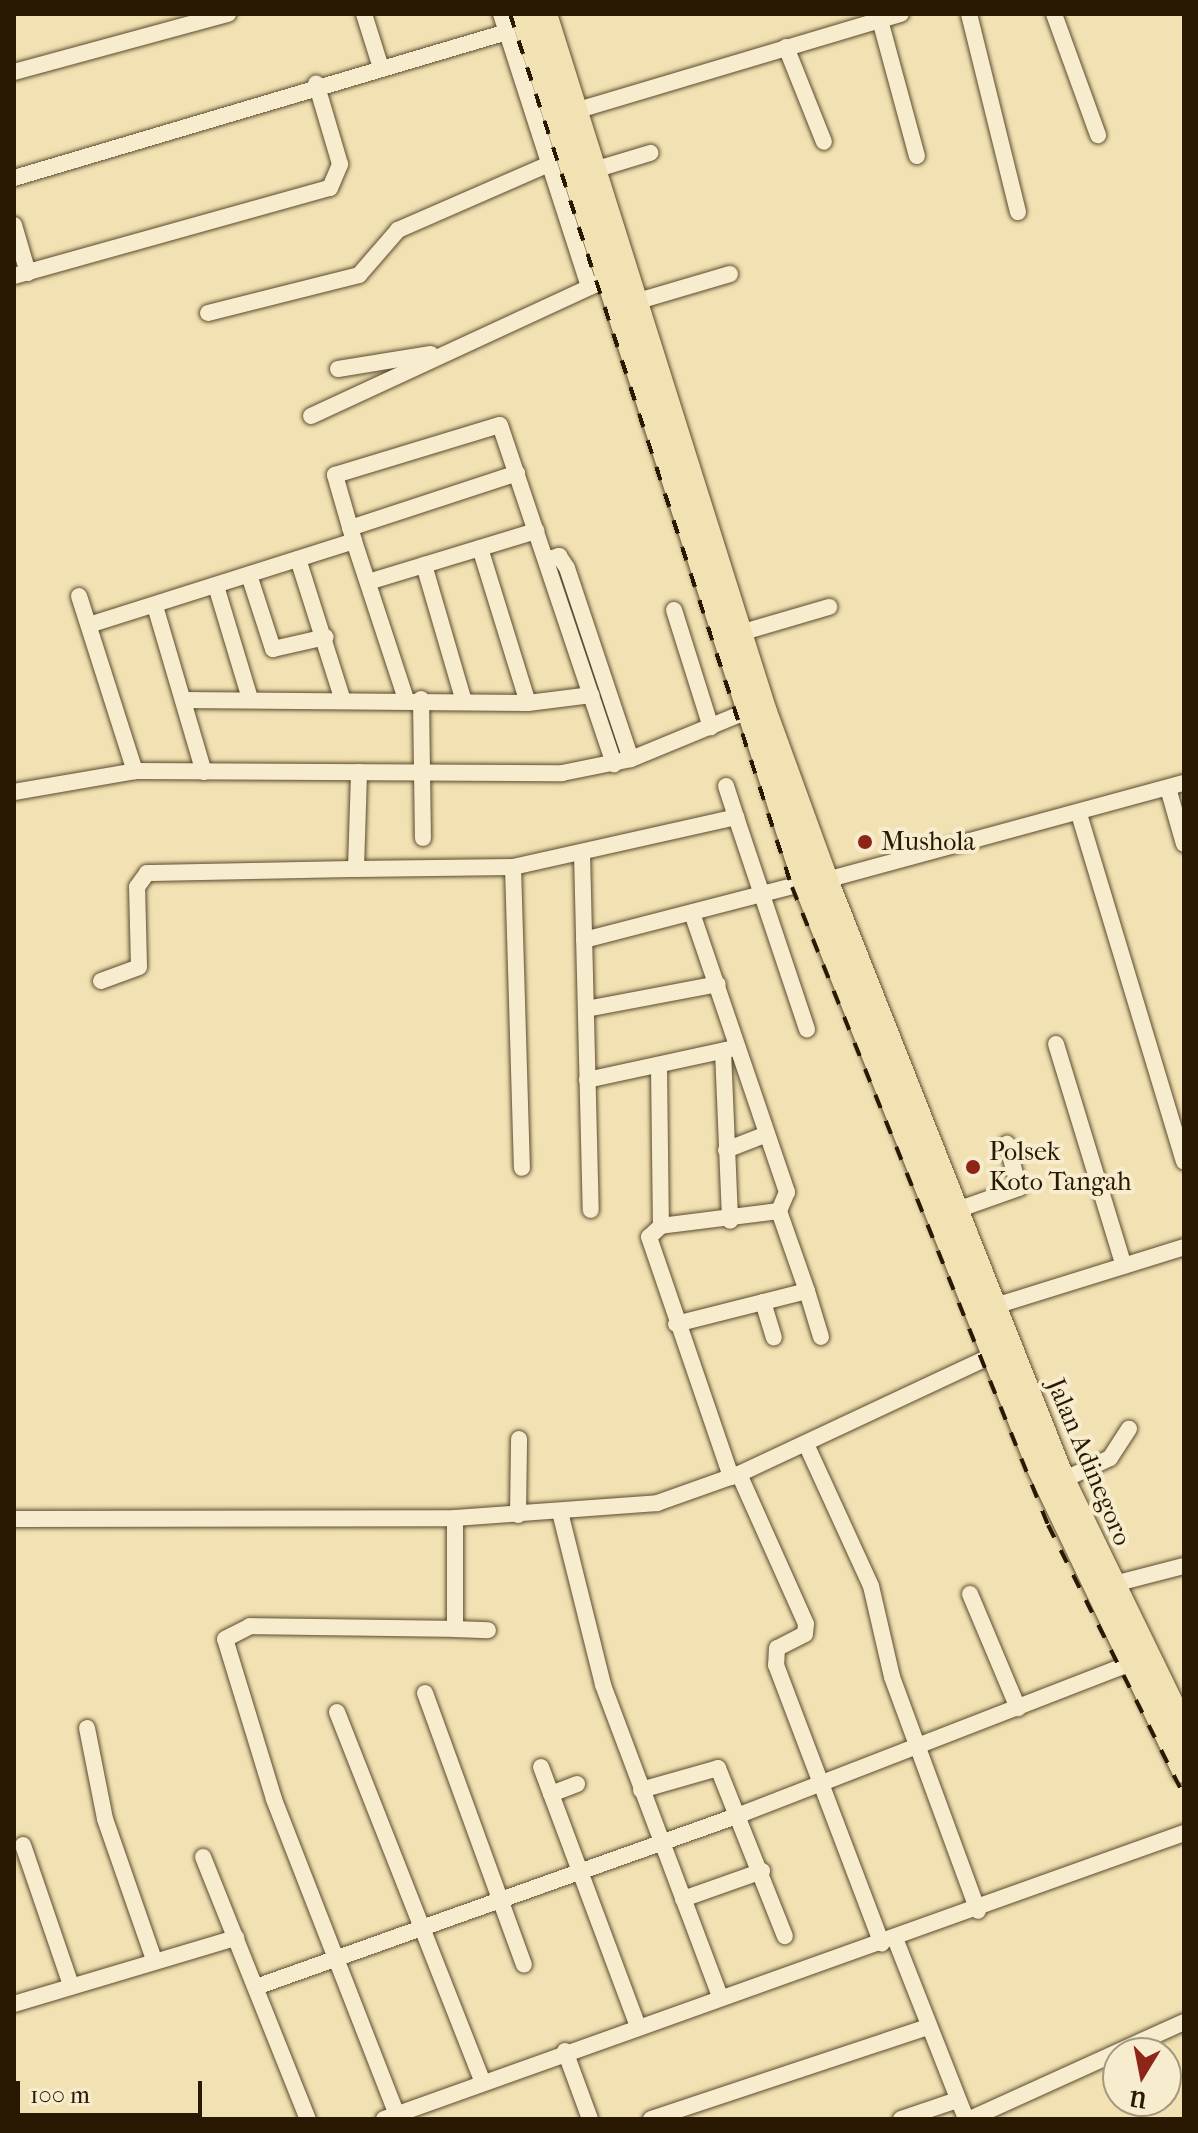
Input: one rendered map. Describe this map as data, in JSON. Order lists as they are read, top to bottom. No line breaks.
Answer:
{"streets":{"highway":["Jalan Adinegoro"]},"places":["Mushola","Polsek Koto Tangah"],"scale_bar":"100 m","north":"bottom"}
